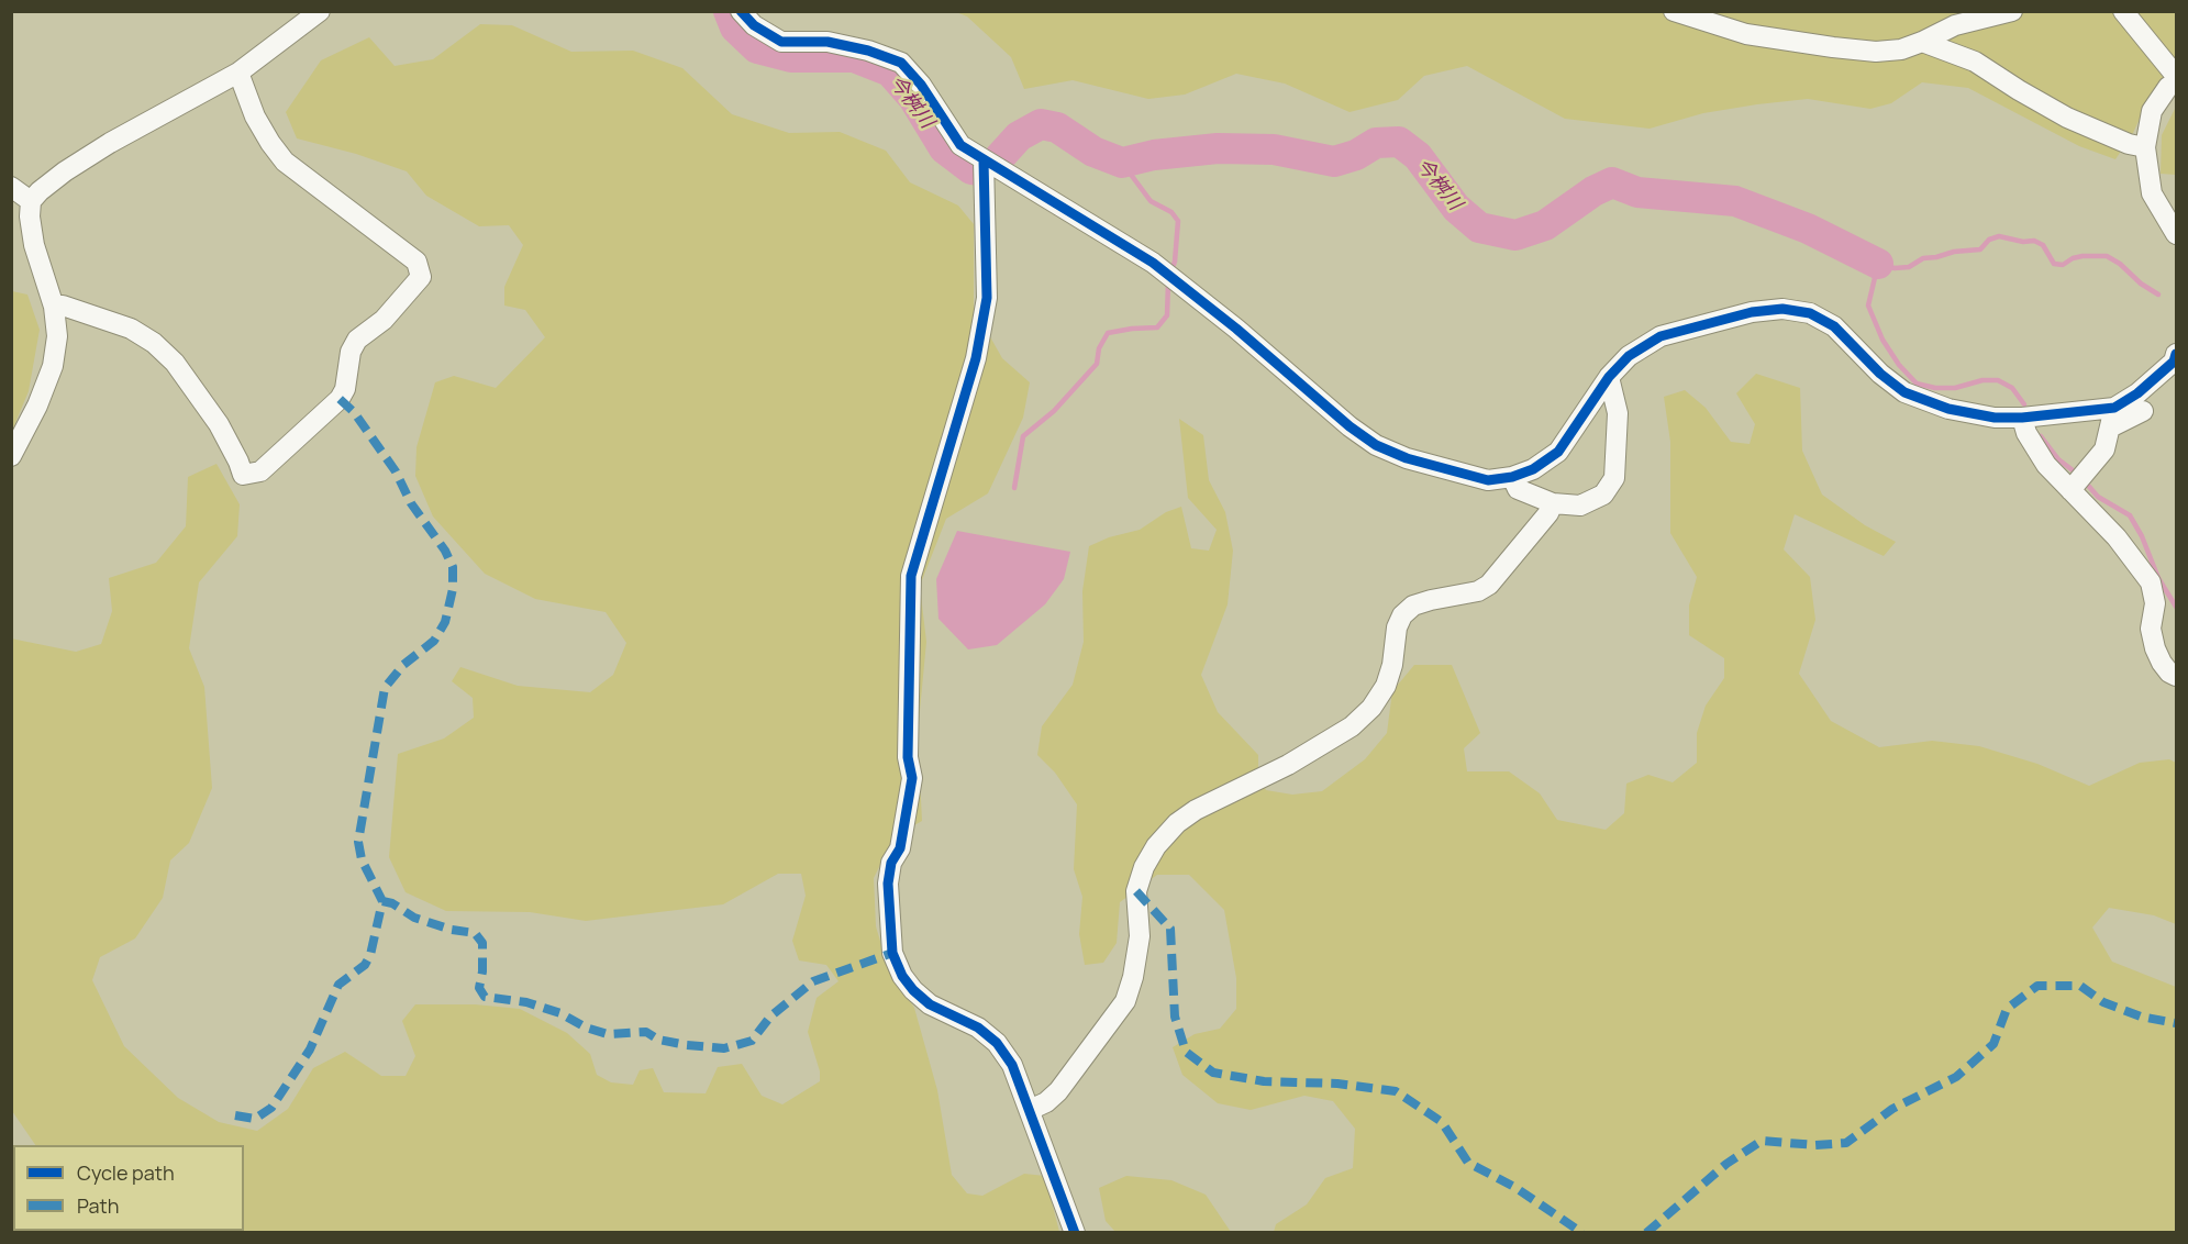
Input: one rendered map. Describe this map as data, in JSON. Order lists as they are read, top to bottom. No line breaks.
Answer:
{"water":["今桝川"],"legend":["Cycle path","Path"]}
